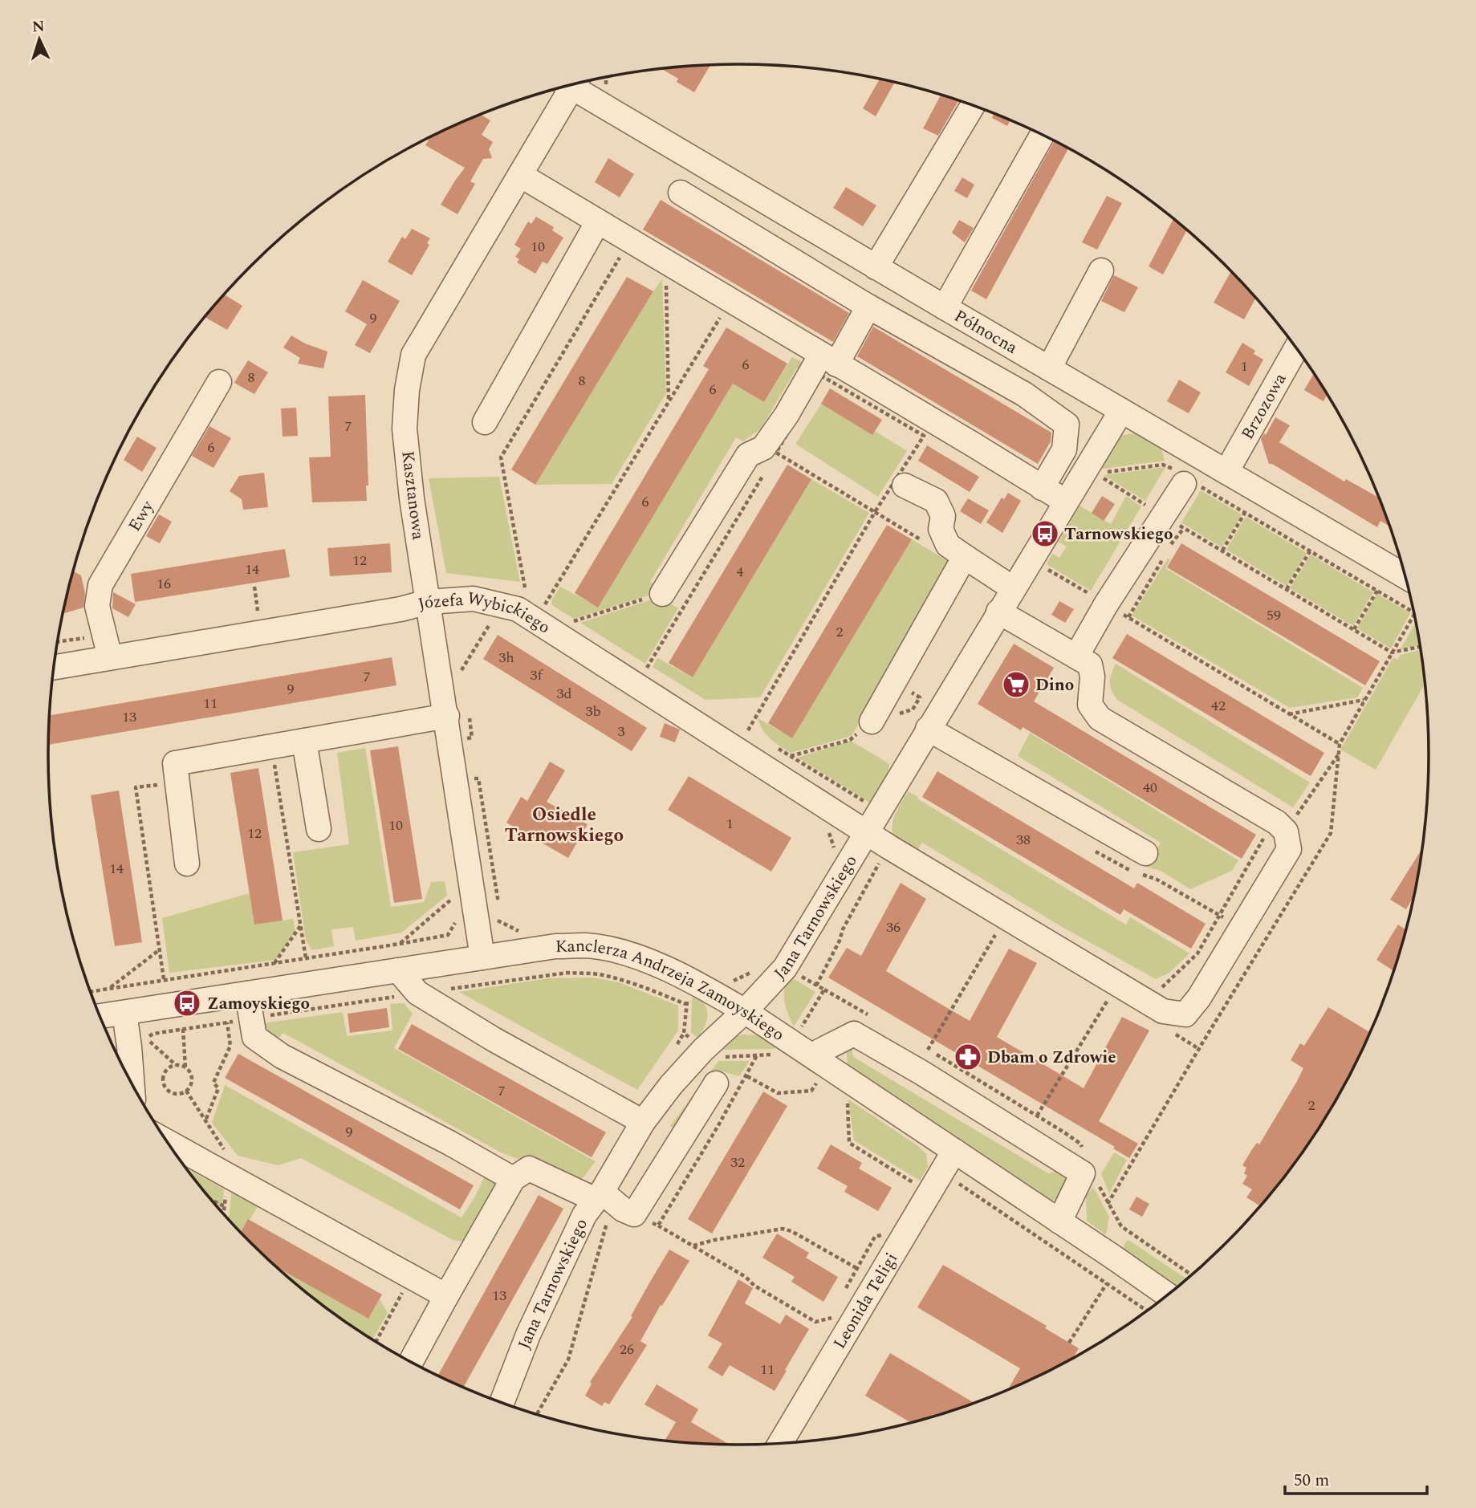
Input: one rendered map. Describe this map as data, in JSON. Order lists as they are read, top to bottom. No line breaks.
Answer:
{"streets":{"street":["Północna","Brzozowa","Kasztanowa","Ewy","Józefa Wybickiego","Jana Tarnowskiego","Kanclerza Andrzeja Zamoyskiego","Leonida Teligi"]},"crossings":[["Północna","Brzozowa"],["Północna","Jana Tarnowskiego"],["Kasztanowa","Józefa Wybickiego"],["Kasztanowa","Kanclerza Andrzeja Zamoyskiego"],["Ewy","Józefa Wybickiego"],["Józefa Wybickiego","Jana Tarnowskiego"],["Jana Tarnowskiego","Kanclerza Andrzeja Zamoyskiego"],["Kanclerza Andrzeja Zamoyskiego","Leonida Teligi"]],"districts":["Osiedle Tarnowskiego"],"places":{"bus stop":["Tarnowskiego","Zamoyskiego"],"supermarket":["Dino"],"pharmacy":["Dbam o Zdrowie"]},"house_numbers":["10","9","6","1","8","8","6","7","6","6","12","14","4","16","59","2","3h","3f","7","9","3d","11","42","3b","13","3","40","1","10","12","38","14","36","7","2","9","32","13","26","11"],"scale_bar":"50 m","north":"top"}
